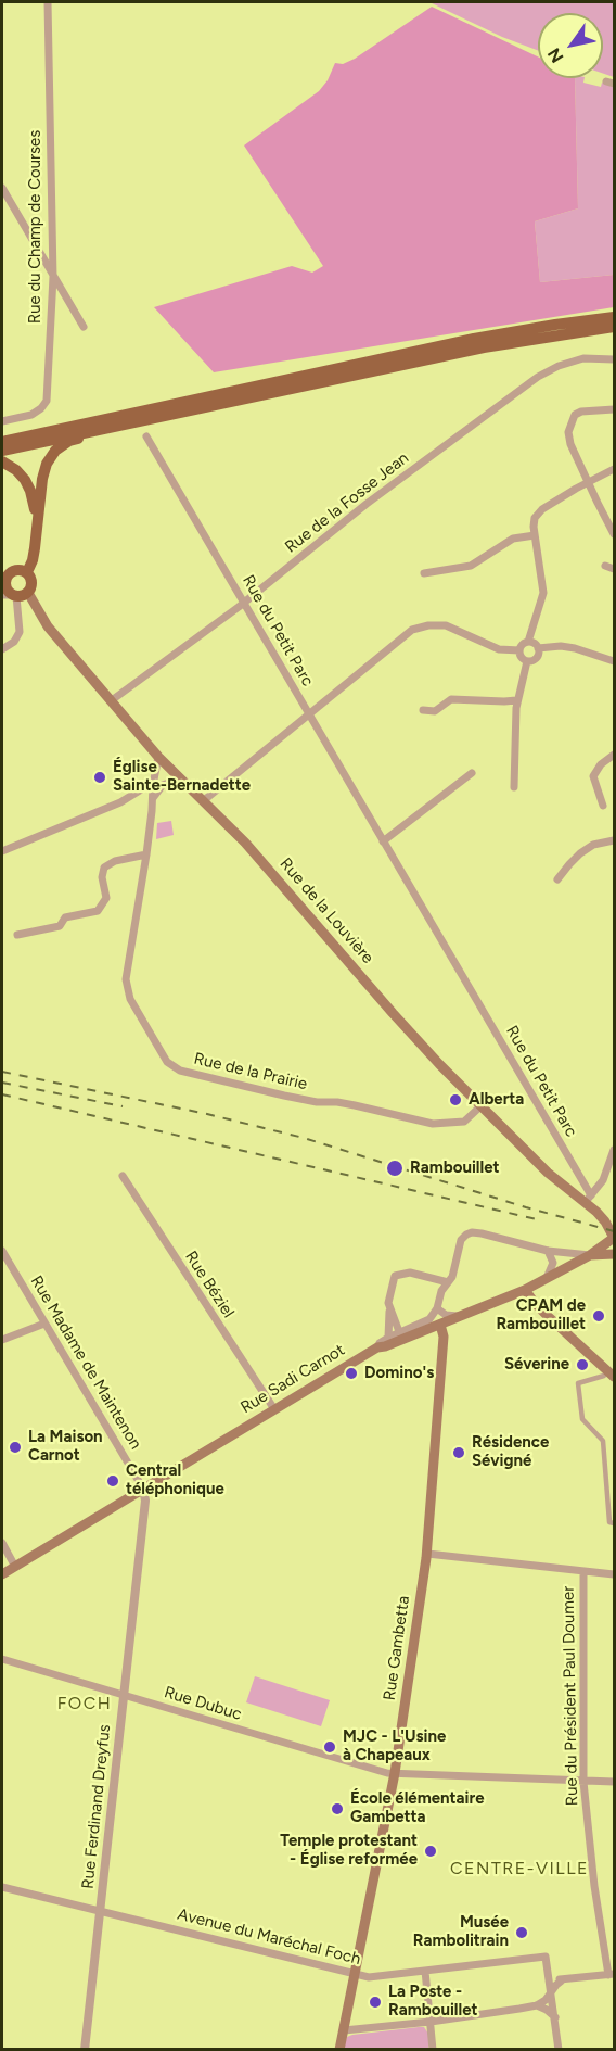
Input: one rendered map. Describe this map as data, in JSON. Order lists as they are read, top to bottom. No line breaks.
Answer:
{"streets":{"main road":["Rue de la Louvière","Rue Sadi Carnot","Rue Gambetta"],"street":["Rue du Champ de Courses","Rue de la Fosse Jean","Rue du Petit Parc","Rue de la Prairie","Rue Béziel","Rue Madame de Maintenon","Rue du Président Paul Doumer","Rue Dubuc","Rue Ferdinand Dreyfus","Avenue du Maréchal Foch"]},"crossings":[["Rue de la Fosse Jean","Rue du Petit Parc"],["Rue de la Fosse Jean","Rue de la Louvière"],["Rue du Petit Parc","Rue de la Louvière"],["Rue de la Louvière","Rue de la Prairie"],["Rue de la Louvière","Rue Sadi Carnot"],["Rue Béziel","Rue Sadi Carnot"],["Rue Madame de Maintenon","Rue Sadi Carnot"],["Rue Madame de Maintenon","Rue Ferdinand Dreyfus"],["Rue Sadi Carnot","Rue Gambetta"],["Rue Sadi Carnot","Rue Ferdinand Dreyfus"],["Rue Gambetta","Rue Dubuc"],["Rue Gambetta","Avenue du Maréchal Foch"],["Rue du Président Paul Doumer","Rue Dubuc"],["Rue Dubuc","Rue Ferdinand Dreyfus"],["Rue Ferdinand Dreyfus","Avenue du Maréchal Foch"]],"districts":["FOCH","CENTRE-VILLE"],"places":["Église Sainte-Bernadette","Alberta","Rambouillet","CPAM de Rambouillet","Séverine","Domino's","La Maison Carnot","Résidence Sévigné","Central téléphonique","MJC - L'Usine à Chapeaux","École élémentaire Gambetta","Temple protestant - Église reformée","Musée Rambolitrain","La Poste - Rambouillet"],"north":"bottom left"}
